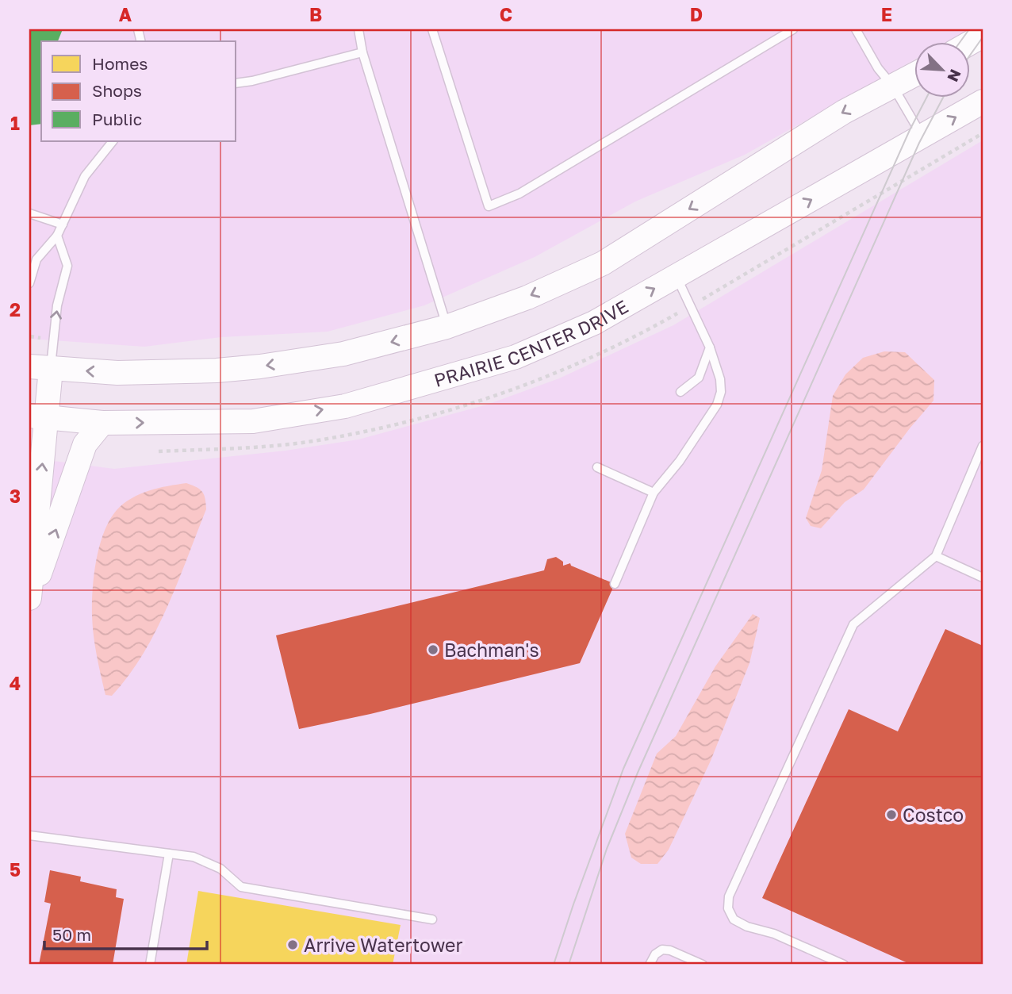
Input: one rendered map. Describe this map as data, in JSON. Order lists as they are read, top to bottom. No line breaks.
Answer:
{"streets":{"main road":["PRAIRIE CENTER DRIVE"]},"places":["Bachman's","Costco","Arrive Watertower"],"legend":["Homes","Shops","Public"],"scale_bar":"50 m","north":"bottom right","grid":{"columns":["A","B","C","D","E"],"rows":["1","2","3","4","5"]}}
